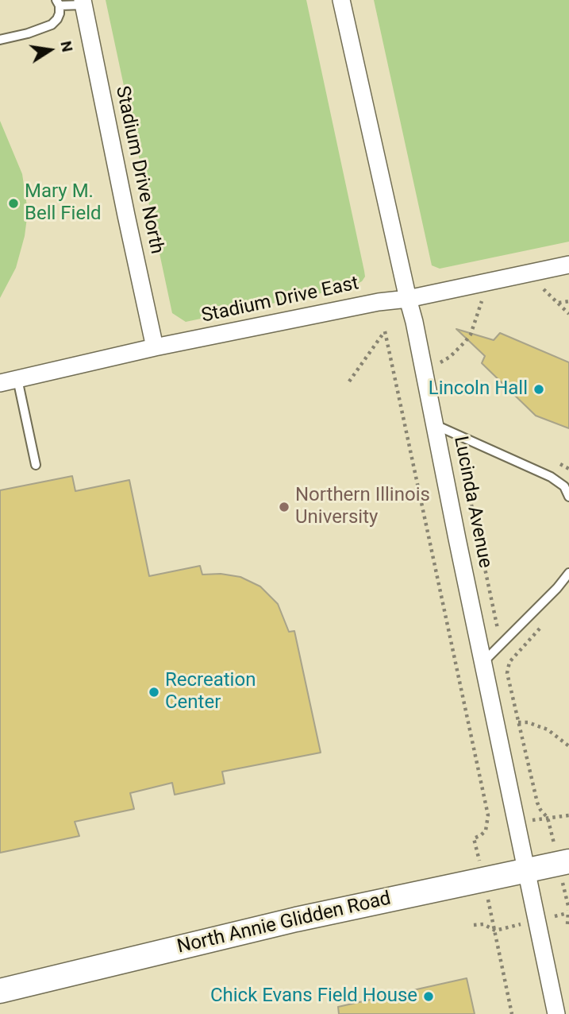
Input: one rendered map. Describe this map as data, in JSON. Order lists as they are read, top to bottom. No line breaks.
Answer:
{"streets":{"main road":["North Annie Glidden Road"],"street":["Stadium Drive North","Stadium Drive East","Lucinda Avenue"]},"crossings":[["Stadium Drive North","Stadium Drive East"],["Stadium Drive East","Lucinda Avenue"],["Lucinda Avenue","North Annie Glidden Road"]],"places":["Mary M. Bell Field","Lincoln Hall","Northern Illinois University","Recreation Center","Chick Evans Field House"],"north":"right"}
